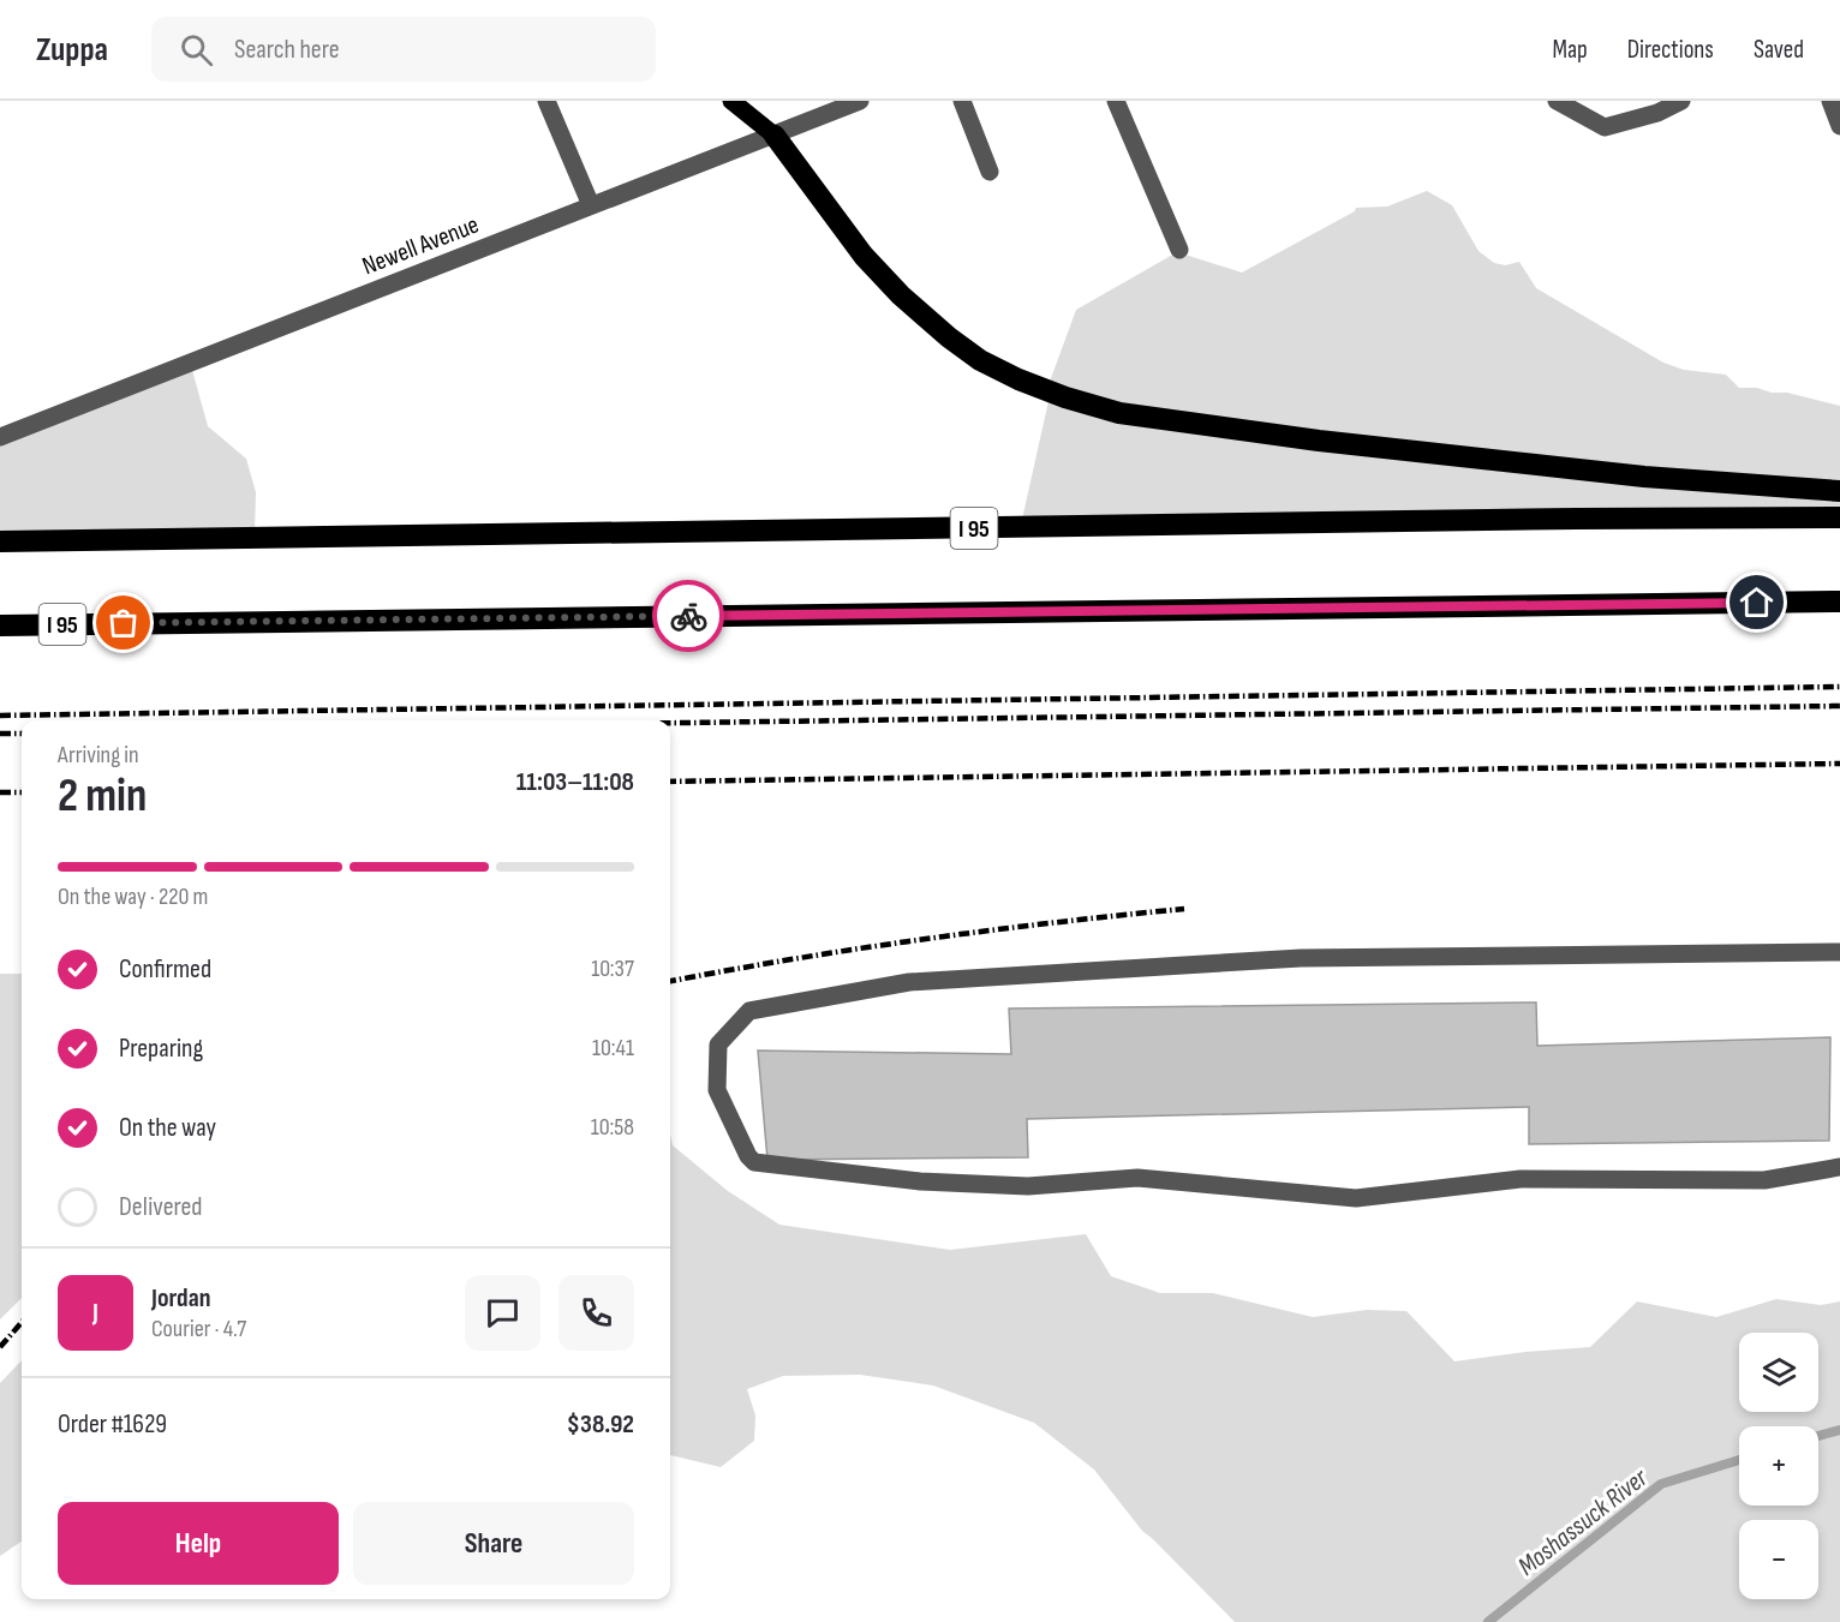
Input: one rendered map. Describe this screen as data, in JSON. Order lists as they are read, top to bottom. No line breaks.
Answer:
{"streets":{"highway":["I 95"],"street":["Newell Avenue"]},"water":["Moshassuck River"],"page":{"header":"Zuppa","search":"Search here","nav":["Map","Directions","Saved"],"heading":["2 min","Arriving in","11:03–11:08"],"panel":["Jordan","Courier · 4.7","Order #1629","$38.92"],"bar":"On the way · 220 m","list":[["Confirmed","10:37"],["Preparing","10:41"],["On the way","10:58"],"Delivered"],"round":"J","map_buttons":["+","−"],"buttons":["Help","Share"]}}
